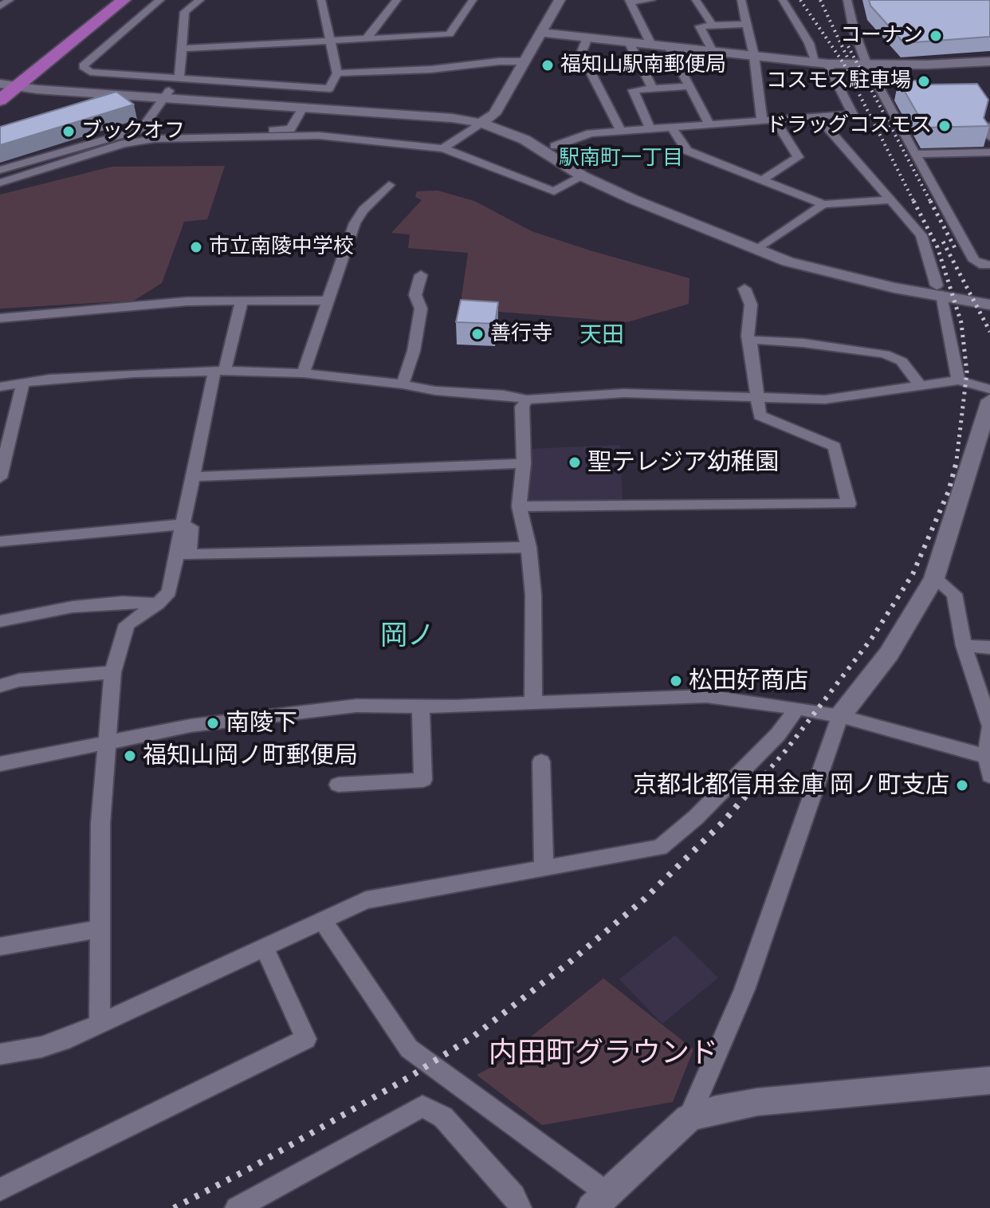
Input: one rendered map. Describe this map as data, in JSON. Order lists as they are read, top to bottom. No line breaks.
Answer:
{"districts":["駅南町一丁目","天田","岡ノ"],"parks":["内田町グラウンド"],"places":["コーナン","福知山駅南郵便局","コスモス駐車場","ドラッグコスモス","ブックオフ","市立南陵中学校","善行寺","聖テレジア幼稚園","松田好商店","南陵下","福知山岡ノ町郵便局","京都北都信用金庫 岡ノ町支店"]}
